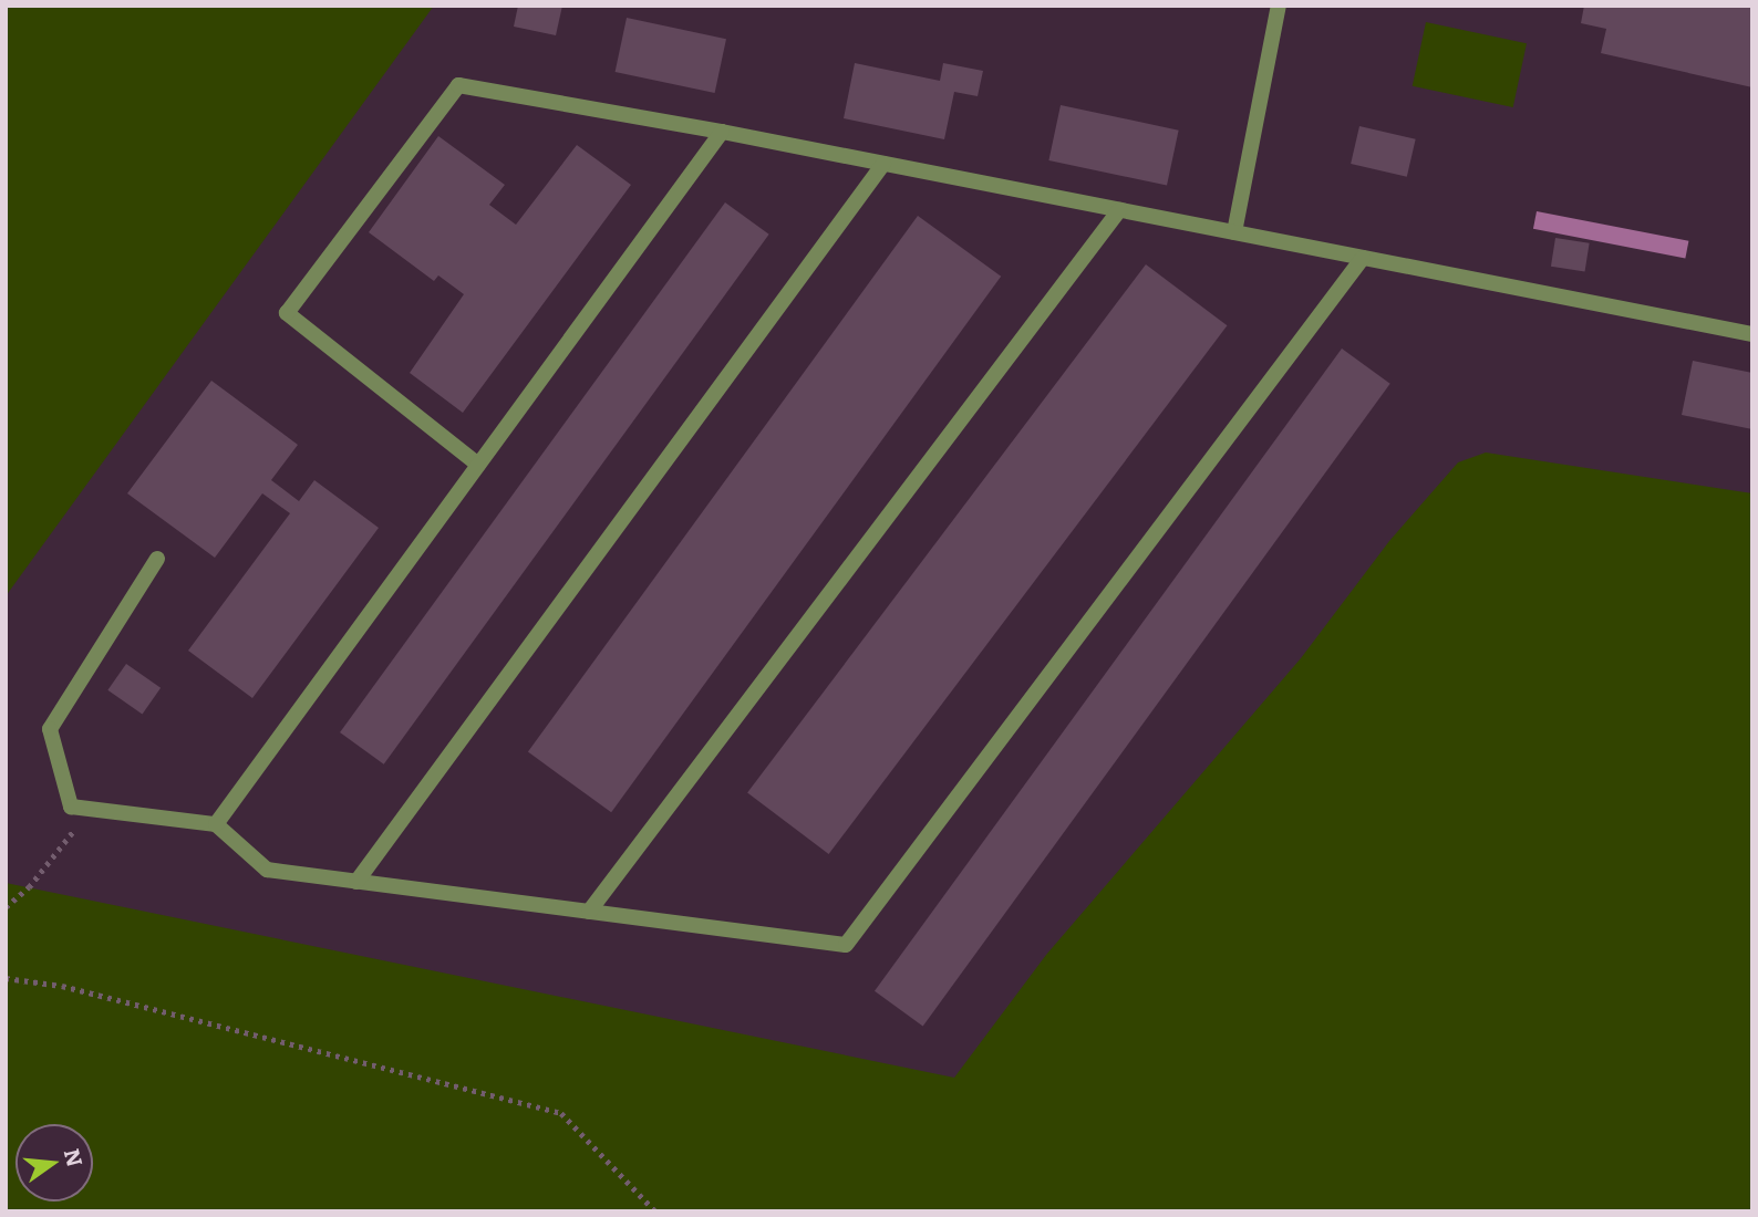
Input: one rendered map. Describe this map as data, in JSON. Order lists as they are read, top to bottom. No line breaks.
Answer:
{"north":"right"}
